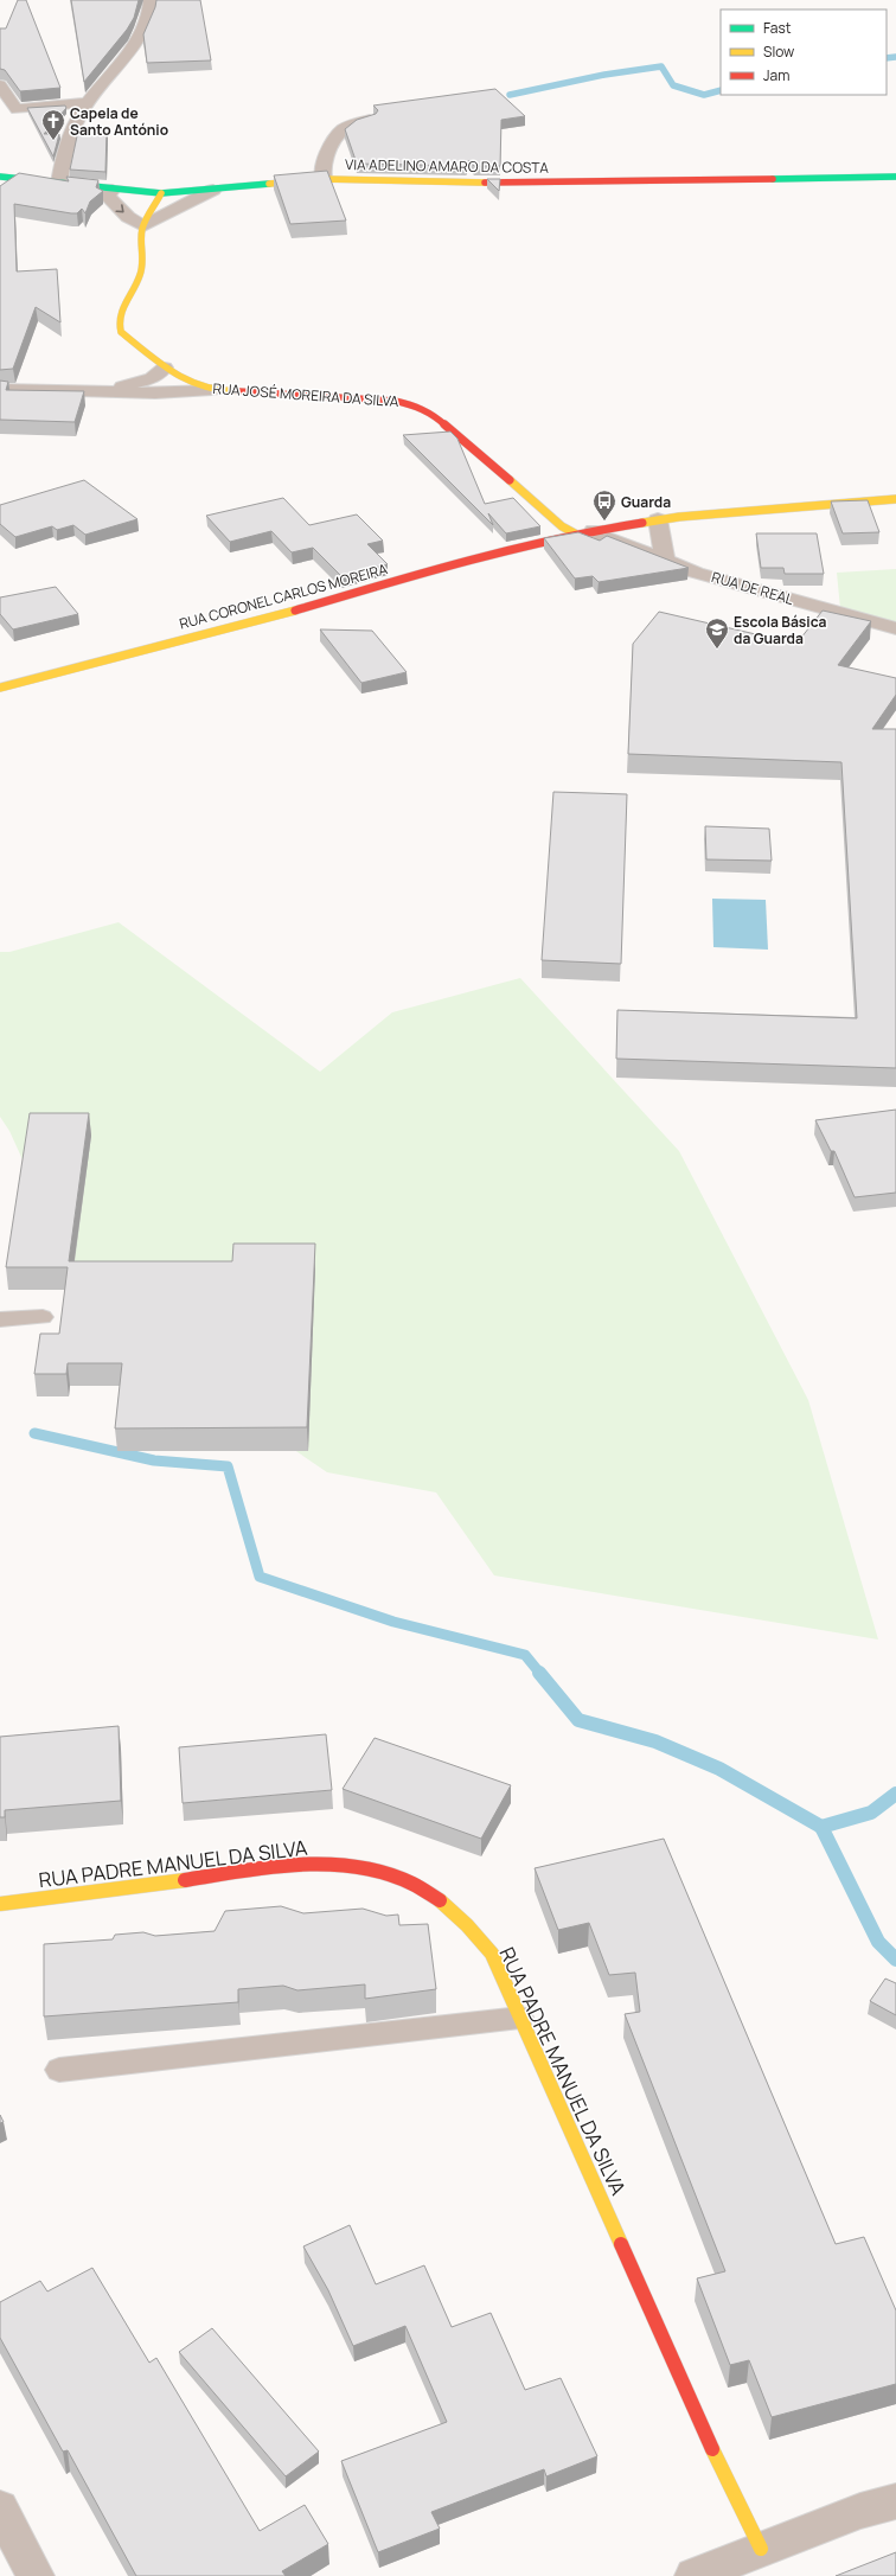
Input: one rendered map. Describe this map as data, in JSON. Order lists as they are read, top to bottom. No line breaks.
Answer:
{"streets":{"main road":["VIA ADELINO AMARO DA COSTA","RUA JOSÉ MOREIRA DA SILVA","RUA CORONEL CARLOS MOREIRA","RUA PADRE MANUEL DA SILVA"],"street":["RUA DE REAL"]},"crossings":[["RUA JOSÉ MOREIRA DA SILVA","RUA CORONEL CARLOS MOREIRA"],["RUA DE REAL","RUA CORONEL CARLOS MOREIRA"]],"places":{"church":["Capela de Santo António"],"bus stop":["Guarda"],"school or university":["Escola Básica da Guarda"]},"legend":["Fast","Slow","Jam"]}
